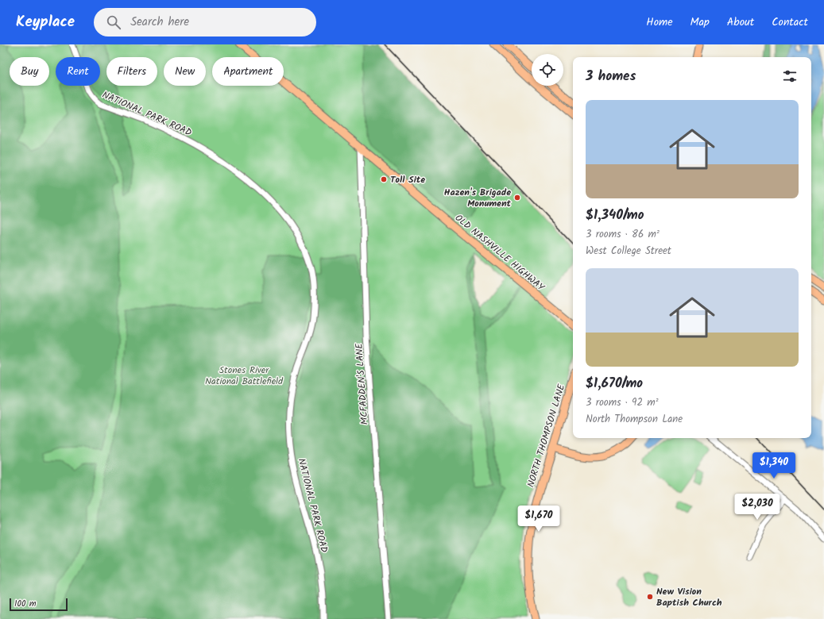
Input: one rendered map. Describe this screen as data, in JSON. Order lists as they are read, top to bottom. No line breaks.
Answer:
{"streets":{"main road":["OLD NASHVILLE HIGHWAY","NORTH THOMPSON LANE"],"street":["NATIONAL PARK ROAD","MCFADDEN'S LANE"]},"crossings":[["OLD NASHVILLE HIGHWAY","MCFADDEN'S LANE"]],"parks":["Stones River National Battlefield"],"places":["Toll Site","Hazen's Brigade Monument","New Vision Baptish Church"],"scale_bar":"100 m","page":{"header":"Keyplace","search":"Search here","nav":["Home","Map","About","Contact"],"chip":["Buy","Rent","Filters","New","Apartment"],"heading":"3 homes","list":[{"name":"$1,340/mo","note":"3 rooms · 86 m² · West College Street"},{"name":"$1,670/mo","note":"3 rooms · 92 m² · North Thompson Lane"}],"price":["$1,340","$2,030","$1,670"],"scale":"100 m"}}
